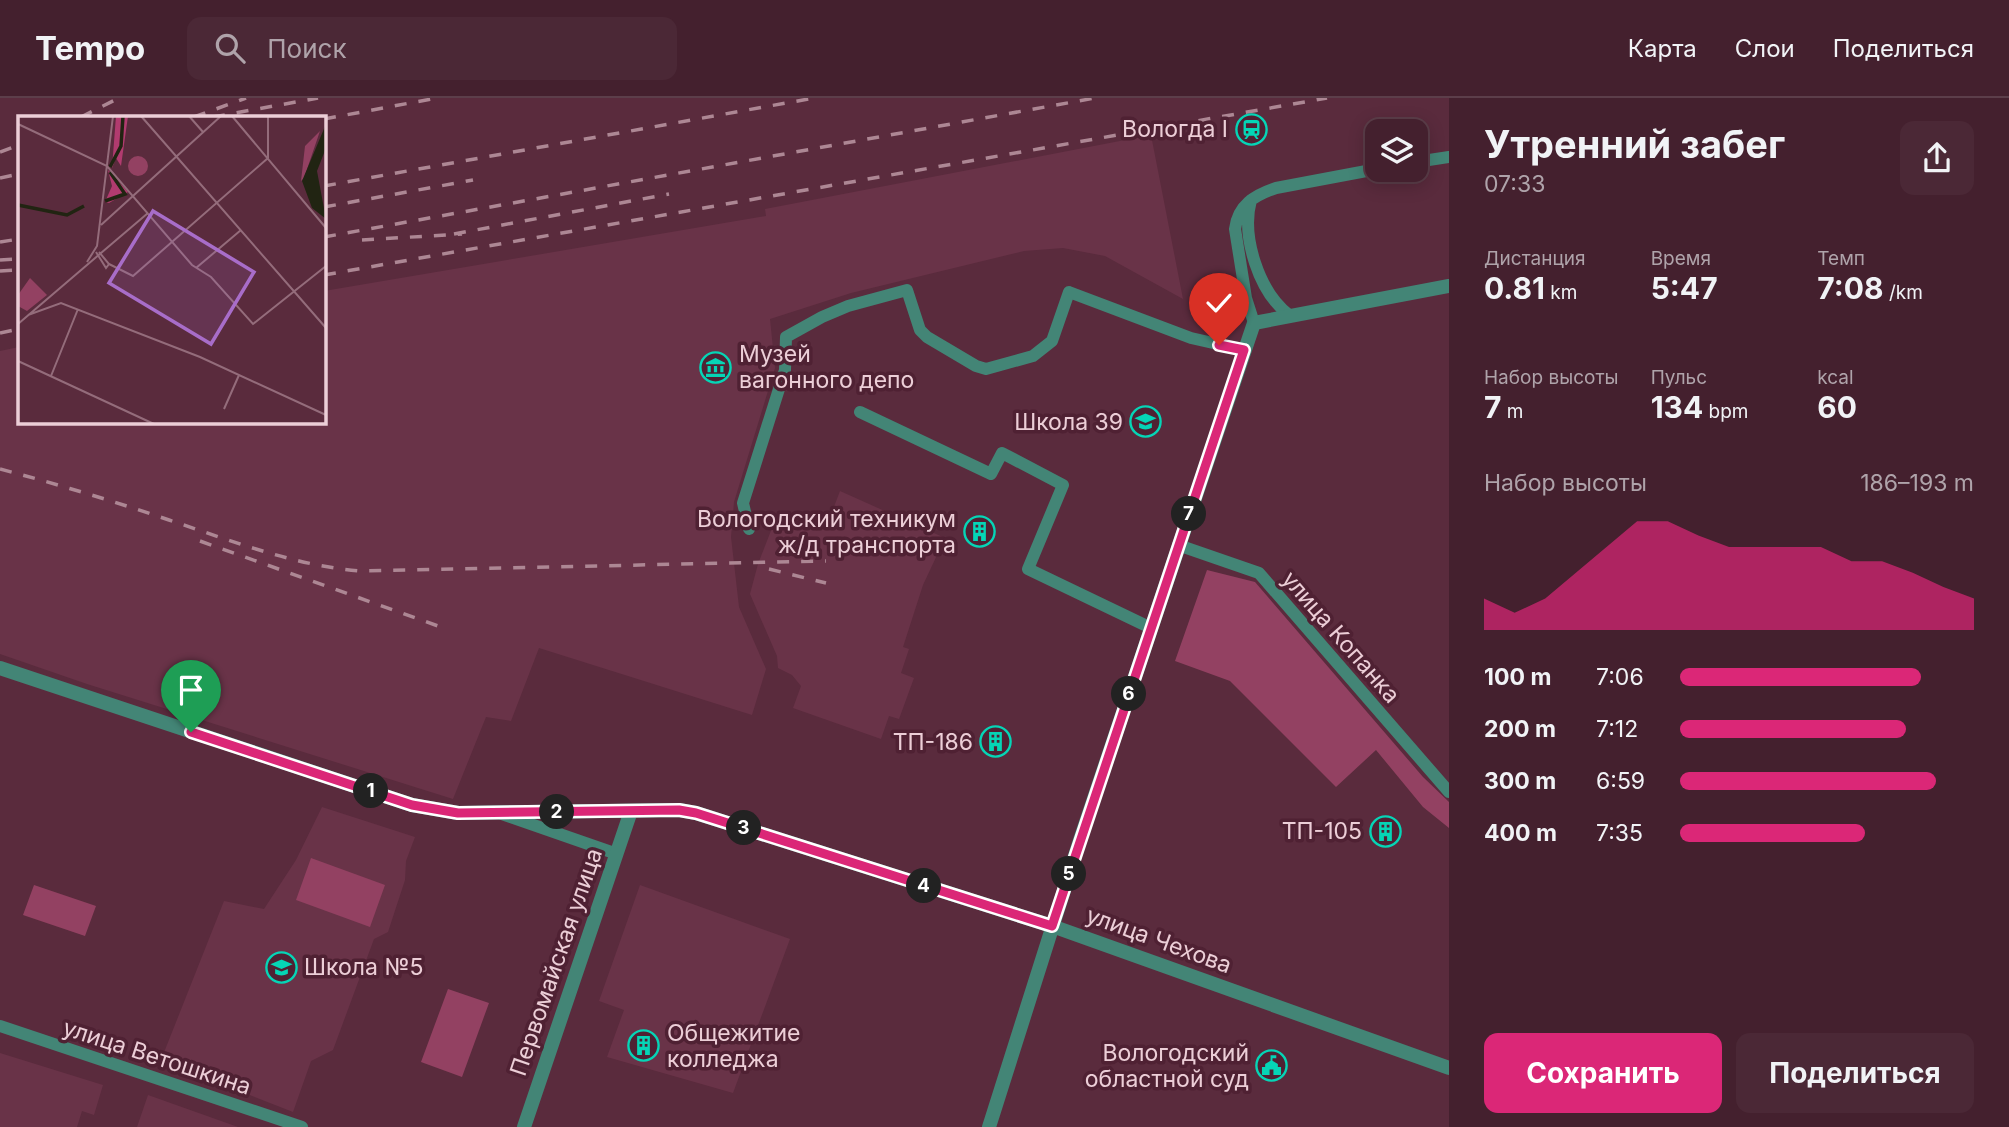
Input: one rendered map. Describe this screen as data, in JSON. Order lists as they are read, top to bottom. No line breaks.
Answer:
{"streets":{"street":["улица Копанка","улица Чехова","Первомайская улица","улица Ветошкина"]},"crossings":[["улица Чехова","Первомайская улица"]],"places":{"station":["Вологда I"],"museum":["Музей вагонного депо"],"school or university":["Школа 39","Школа №5"],"building":["Вологодский техникум ж/д транспорта","ТП-186","ТП-105","Общежитие колледжа"],"public building":["Вологодский областной суд"]},"page":{"header":"Tempo","search":"Поиск","nav":["Карта","Слои","Поделиться"],"heading":["Утренний забег","07:33"],"stats":[["Дистанция","0.81 km"],["Время","5:47"],["Темп","7:08 /km"],["Набор высоты","7 m"],["Пульс","134 bpm"],["kcal","60"]],"chart":["Набор высоты","186–193 m"],"pins":["7","6","1","2","3","5","4"],"list":[{"name":"100 m","note":"7:06"},{"name":"200 m","note":"7:12"},{"name":"300 m","note":"6:59"},{"name":"400 m","note":"7:35"}],"buttons":["Сохранить","Поделиться"]}}
